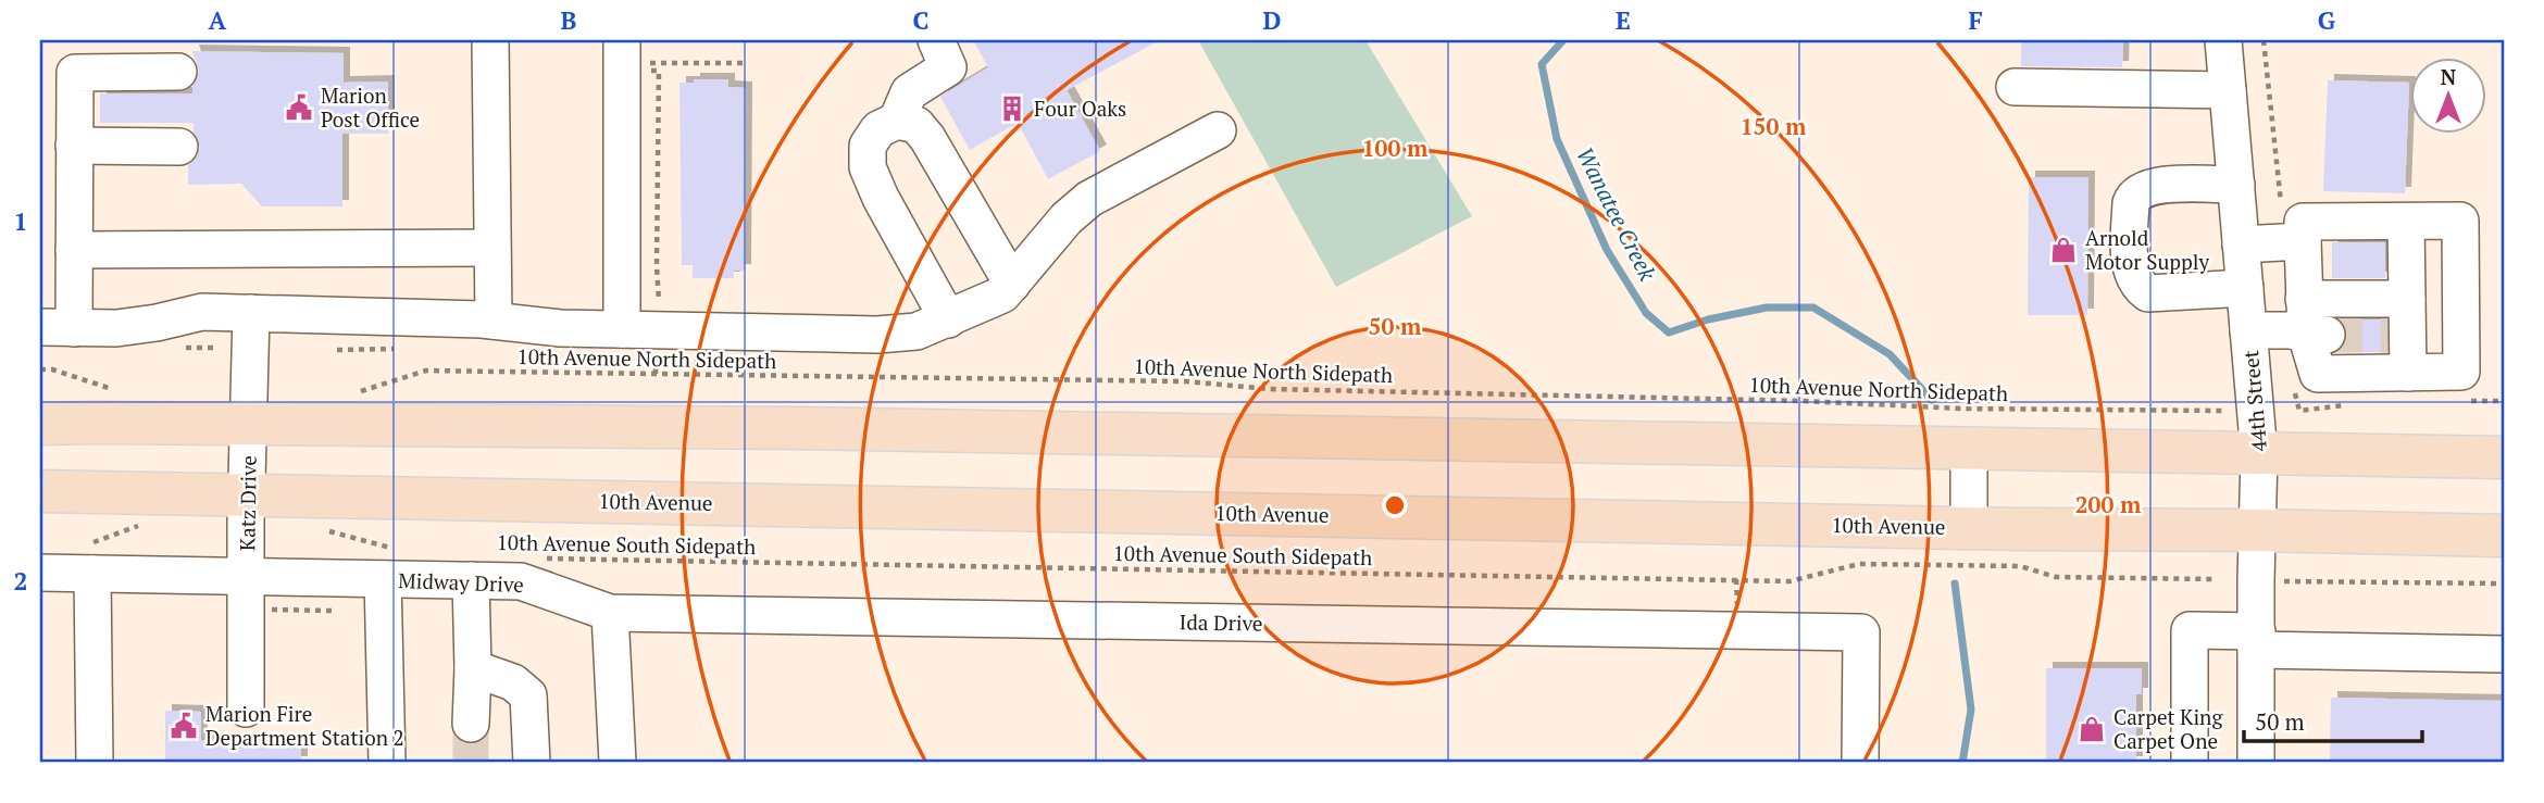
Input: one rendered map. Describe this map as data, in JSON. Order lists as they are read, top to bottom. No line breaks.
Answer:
{"streets":{"main road":["10th Avenue"],"street":["44th Street","Katz Drive","Midway Drive","Ida Drive"],"path":["10th Avenue North Sidepath","10th Avenue South Sidepath"]},"crossings":[["44th Street","10th Avenue"],["10th Avenue","Katz Drive"],["Katz Drive","Midway Drive"],["Midway Drive","Ida Drive"]],"water":["Wanatee Creek"],"places":{"public building":["Marion Post Office","Marion Fire Department Station 2"],"building":["Four Oaks"],"shop":["Arnold Motor Supply","Carpet King Carpet One"]},"scale_bar":"50 m","north":"top","grid":{"columns":["A","B","C","D","E","F","G"],"rows":["1","2"]},"rings":["150 m","100 m","50 m","200 m"]}
